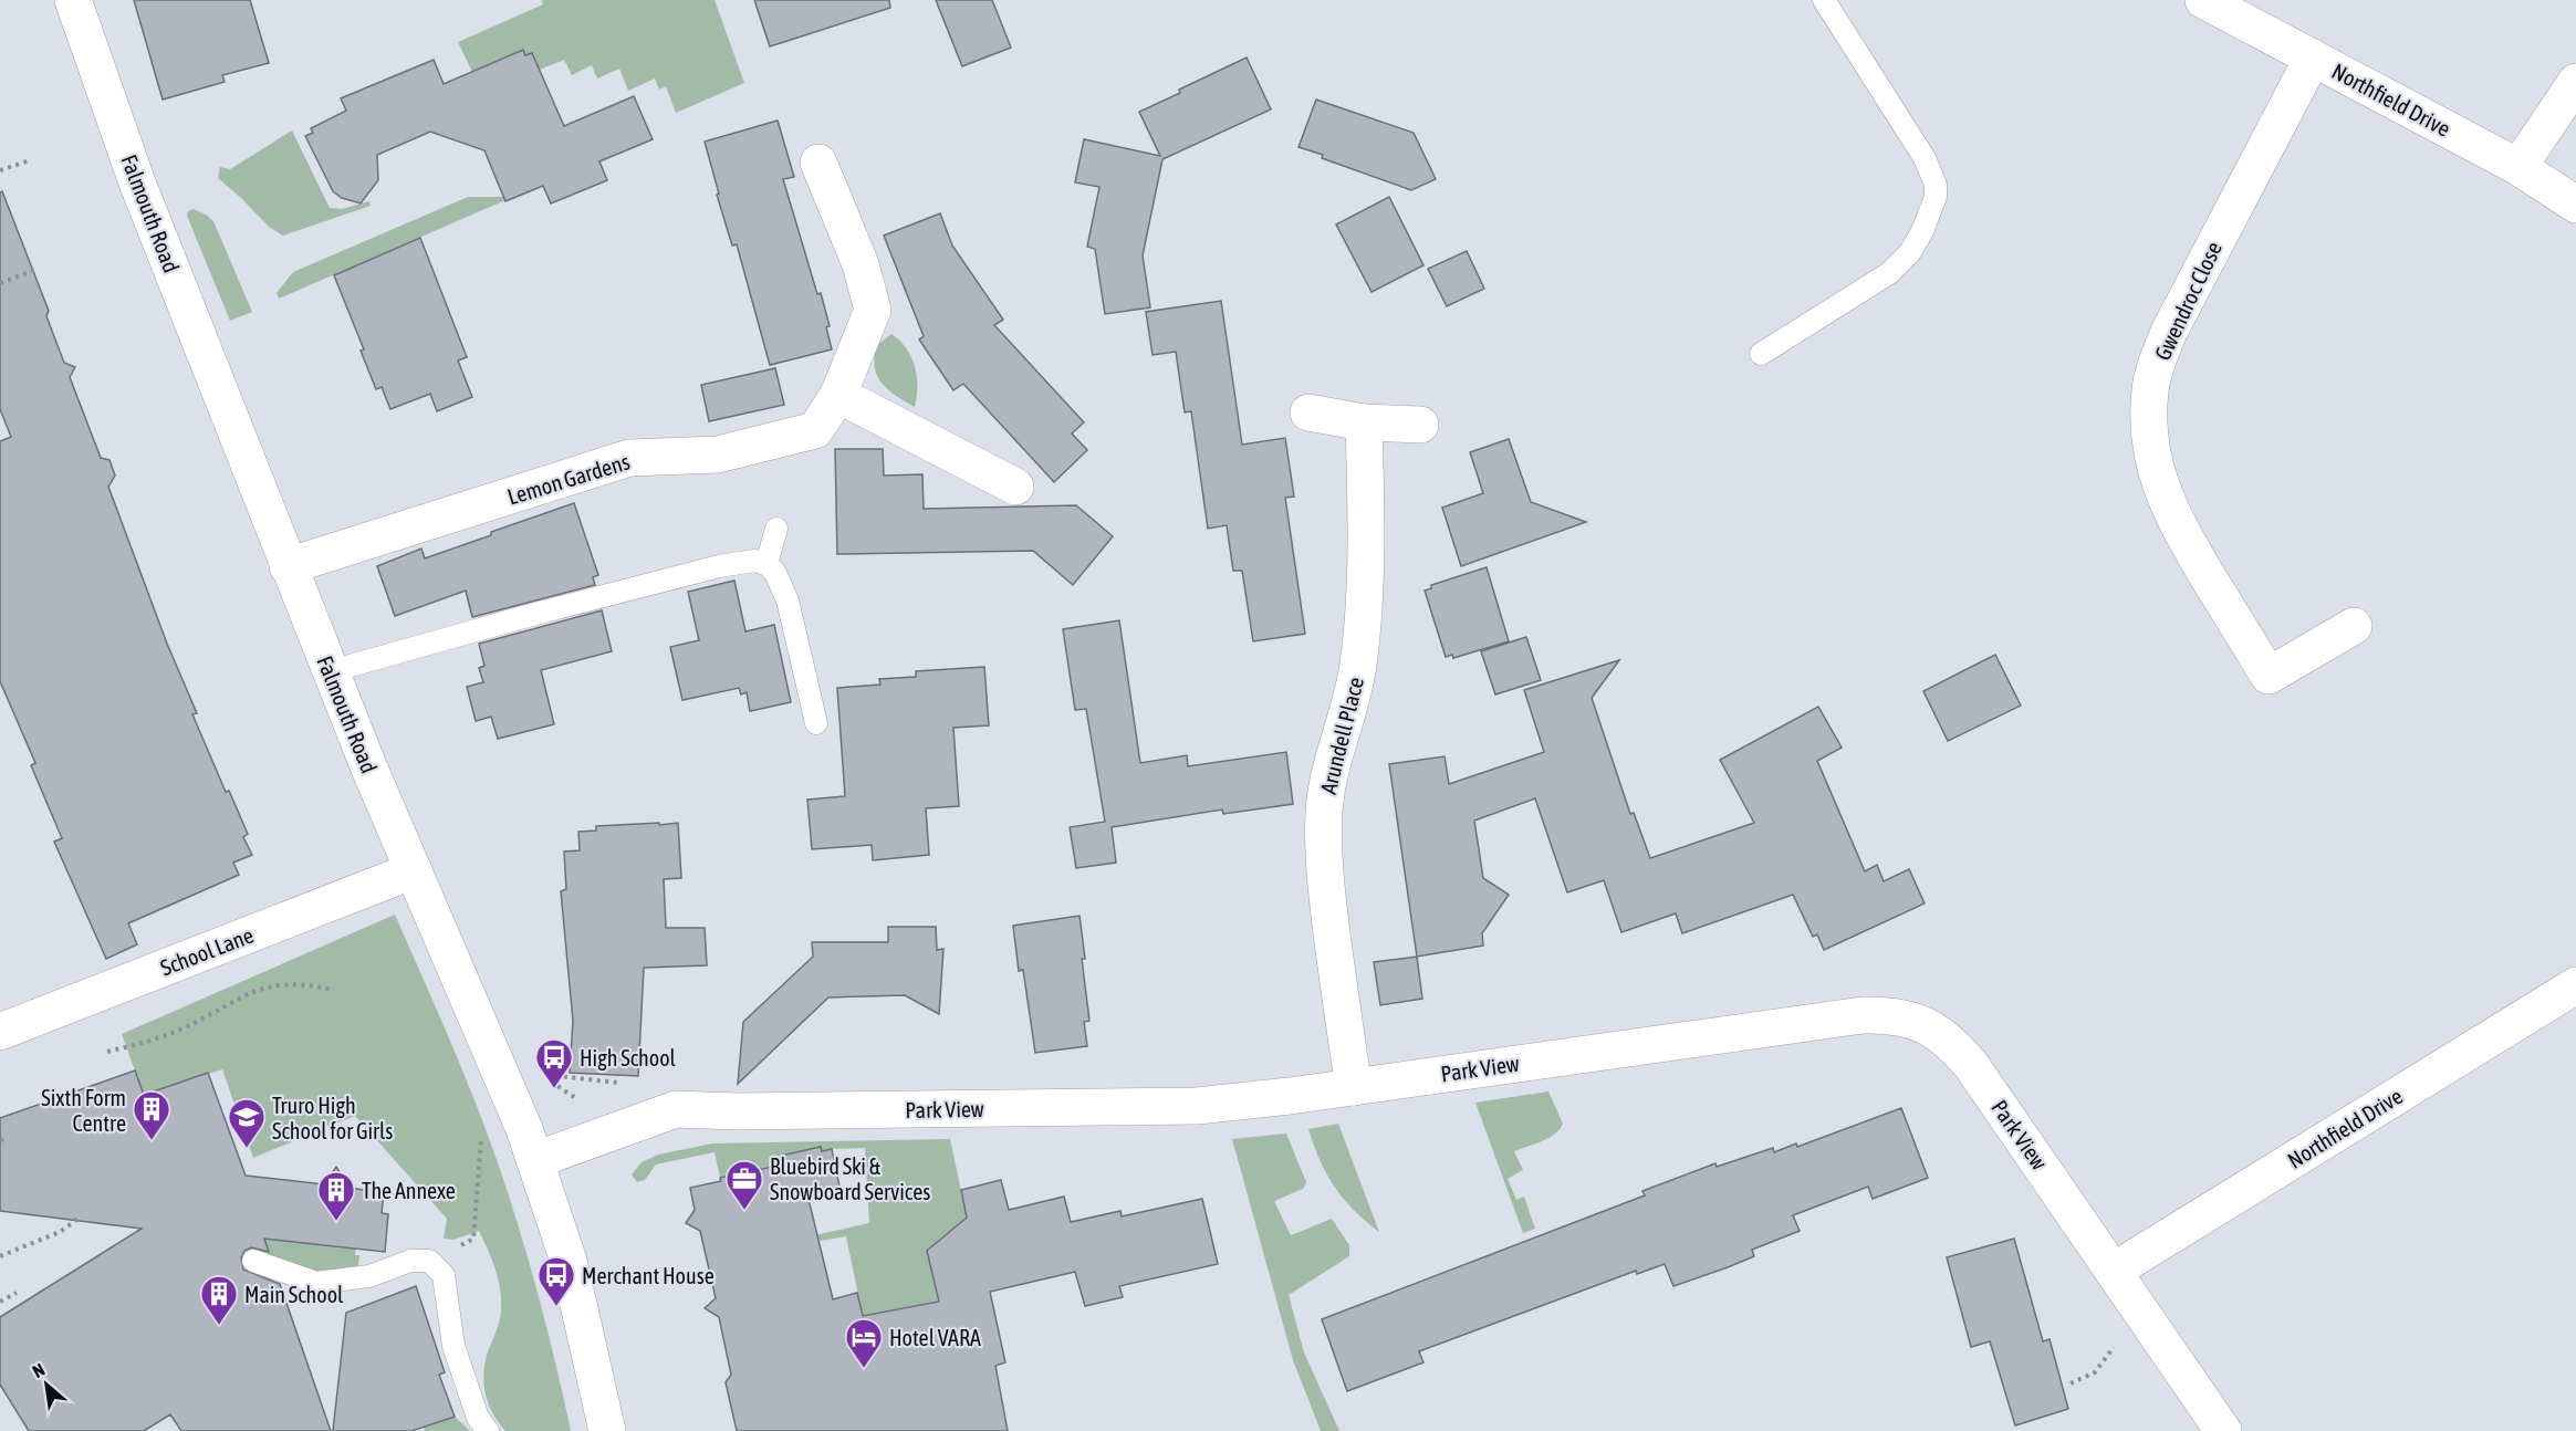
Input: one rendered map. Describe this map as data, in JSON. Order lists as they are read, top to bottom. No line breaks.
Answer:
{"streets":{"street":["Northfield Drive","Falmouth Road","Gwendroc Close","Lemon Gardens","Arundell Place","School Lane","Park View"]},"crossings":[["Northfield Drive","Gwendroc Close"],["Northfield Drive","Park View"],["Falmouth Road","Lemon Gardens"],["Falmouth Road","School Lane"],["Falmouth Road","Park View"],["Arundell Place","Park View"]],"places":{"bus stop":["High School","Merchant House"],"building":["Sixth Form Centre","The Annexe","Main School"],"school or university":["Truro High School for Girls"],"office":["Bluebird Ski & Snowboard Services"],"hotel":["Hotel VARA"]},"north":"top left"}
